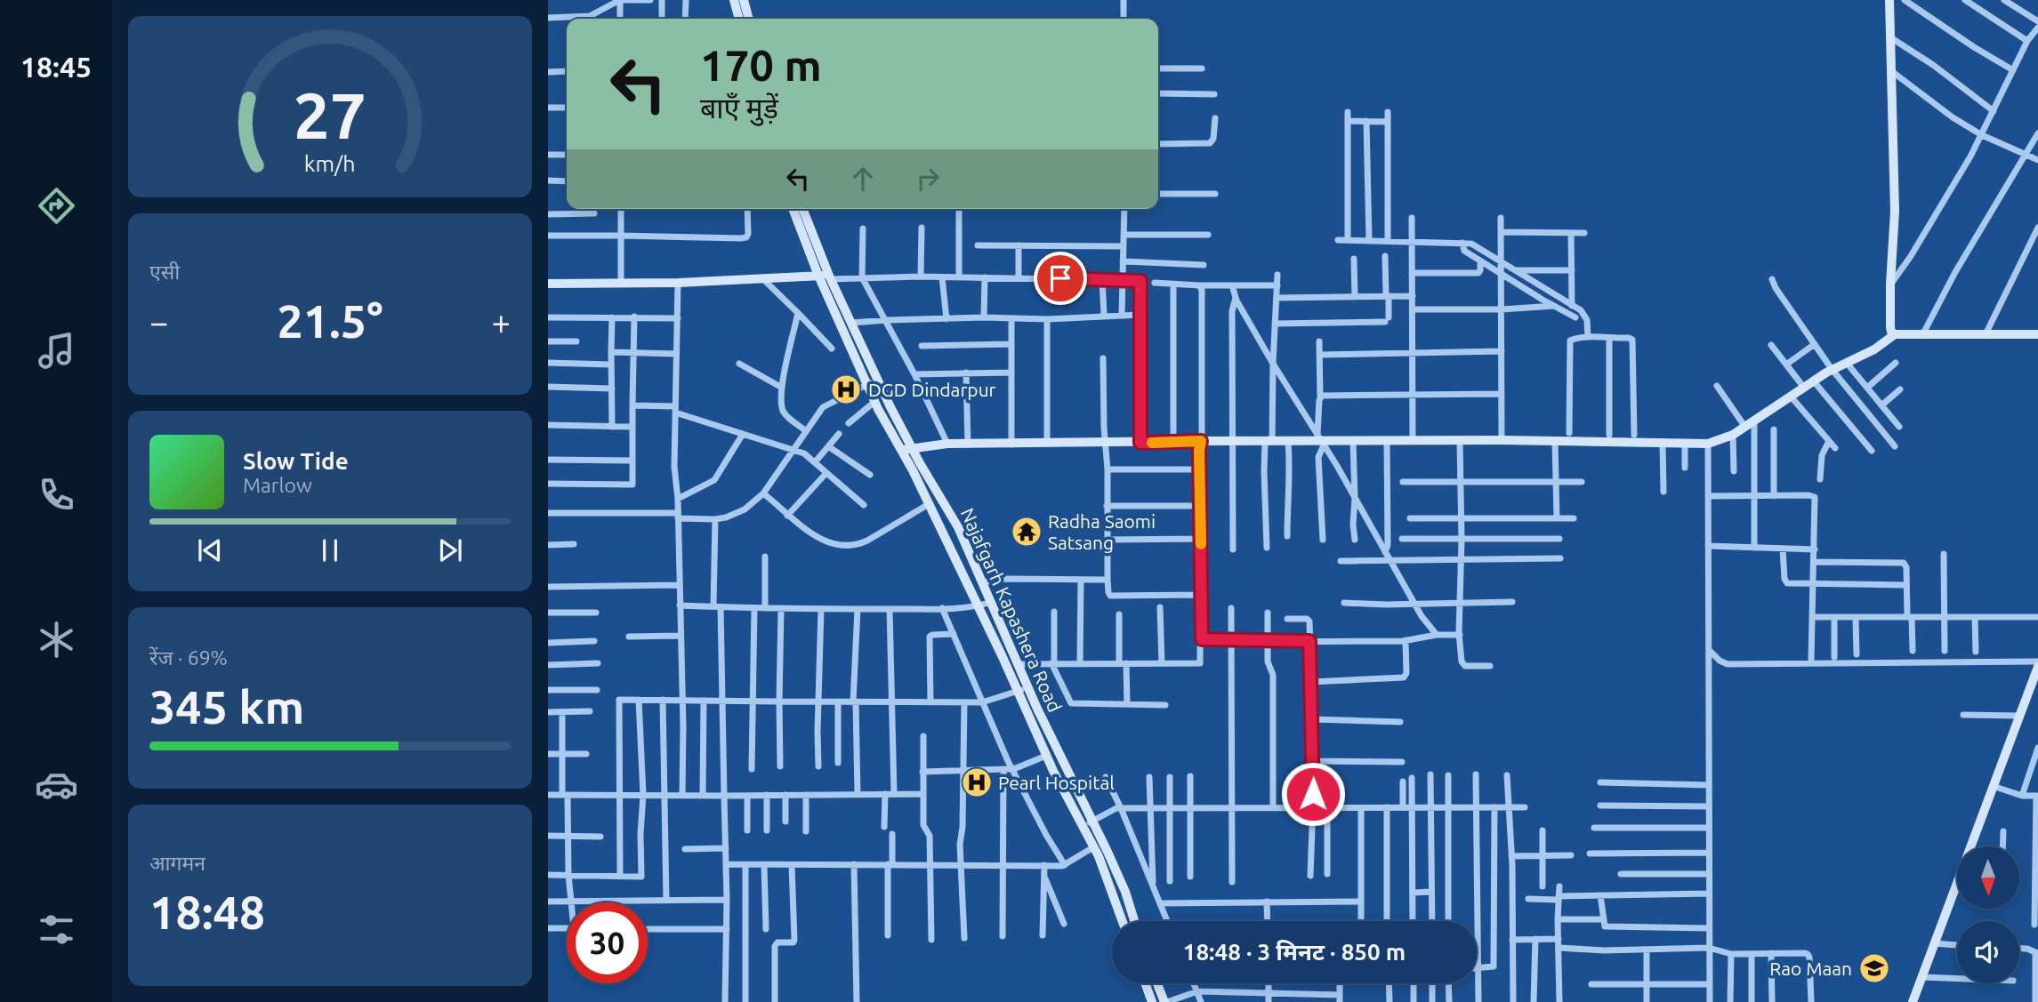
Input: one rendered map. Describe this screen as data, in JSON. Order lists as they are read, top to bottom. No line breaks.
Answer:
{"streets":{"street":["Najafgarh Kapashera Road"]},"places":{"hospital":["DGD Dindarpur","Pearl Hospital"],"temple":["Radha Saomi Satsang"],"school or university":["Rao Maan"]},"north":"bottom","page":{"tabs":"18:45","turn":["170 m","बाएँ मुड़ें"],"tile":["एसी",["रेंज · 69%","345 km"],["आगमन","18:48"]],"heat":["−","21.5°","+"],"song":["Slow Tide","Marlow"],"limit":"30","trip":"18:48 · 3 मिनट · 850 m","gauge":["27","km/h"]}}
